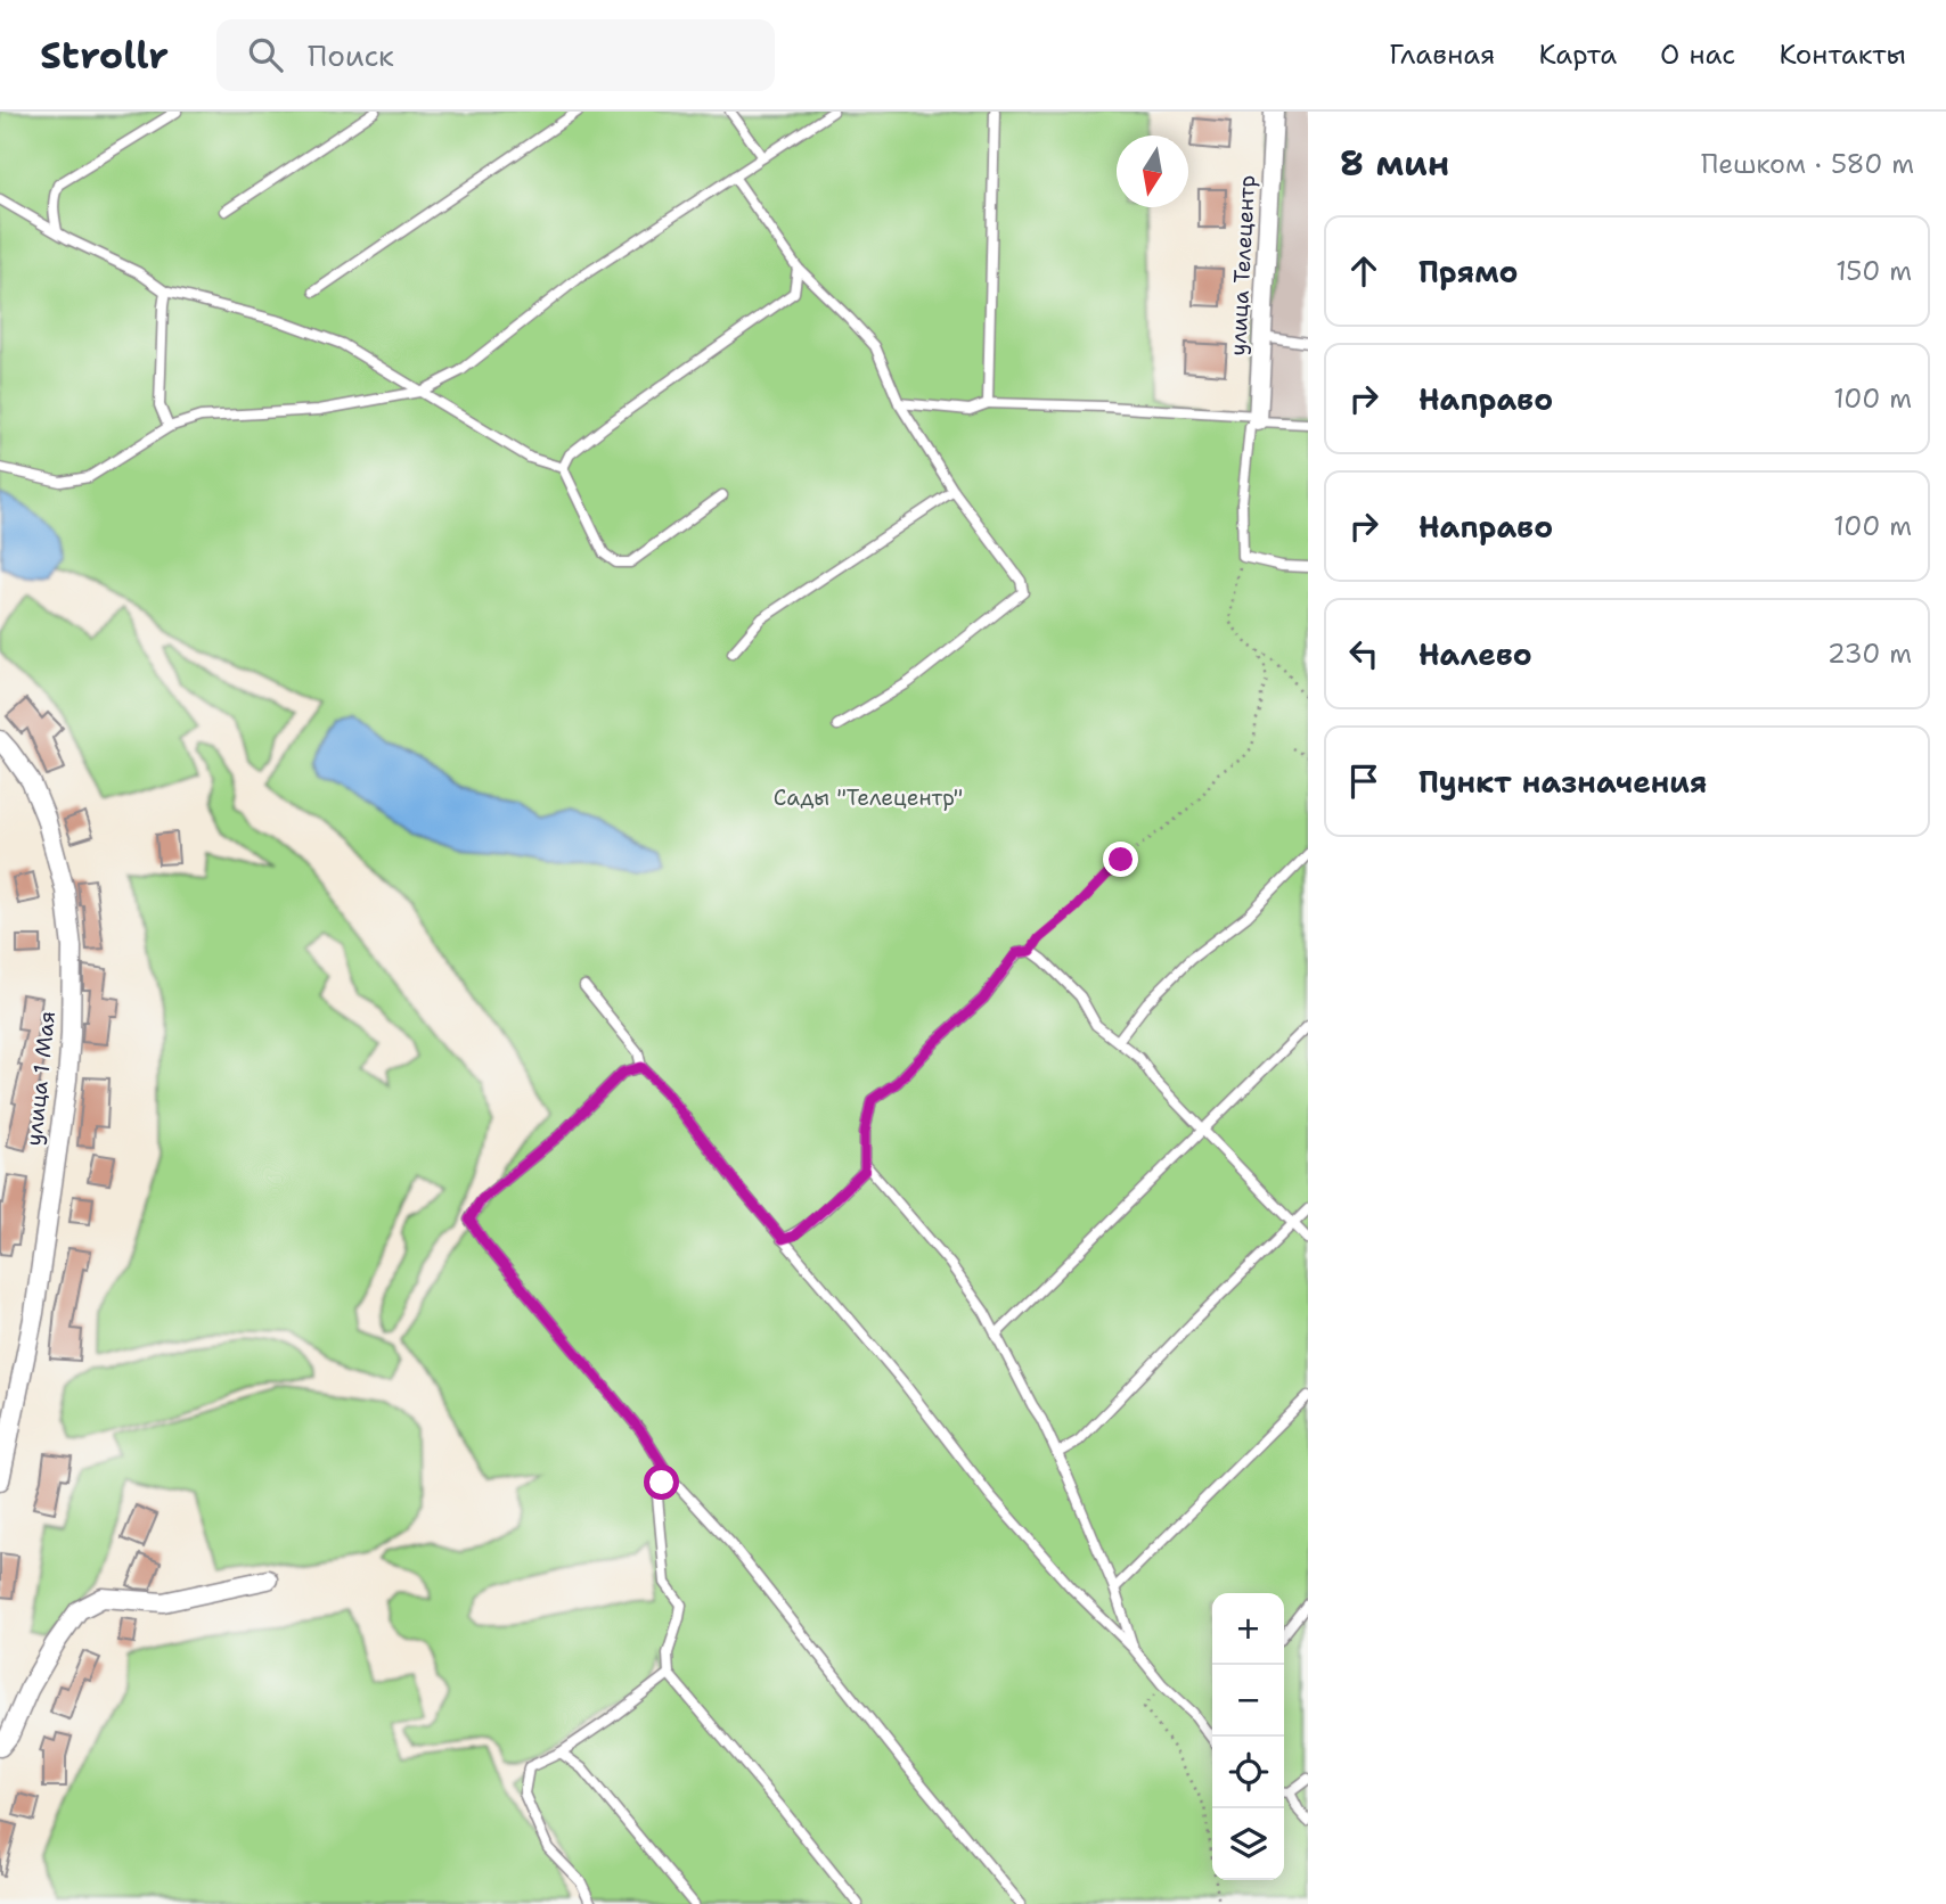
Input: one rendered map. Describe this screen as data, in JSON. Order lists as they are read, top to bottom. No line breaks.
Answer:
{"streets":{"street":["улица Телецентр","улица 1 Мая"]},"parks":["Сады \"Телецентр\""],"north":"bottom","page":{"header":"Strollr","search":"Поиск","nav":["Главная","Карта","О нас","Контакты"],"heading":["8 мин","Пешком · 580 m"],"list":[["Прямо","150 m"],["Направо","100 m"],["Направо","100 m"],["Налево","230 m"],"Пункт назначения"],"map_buttons":["+","−"]}}
